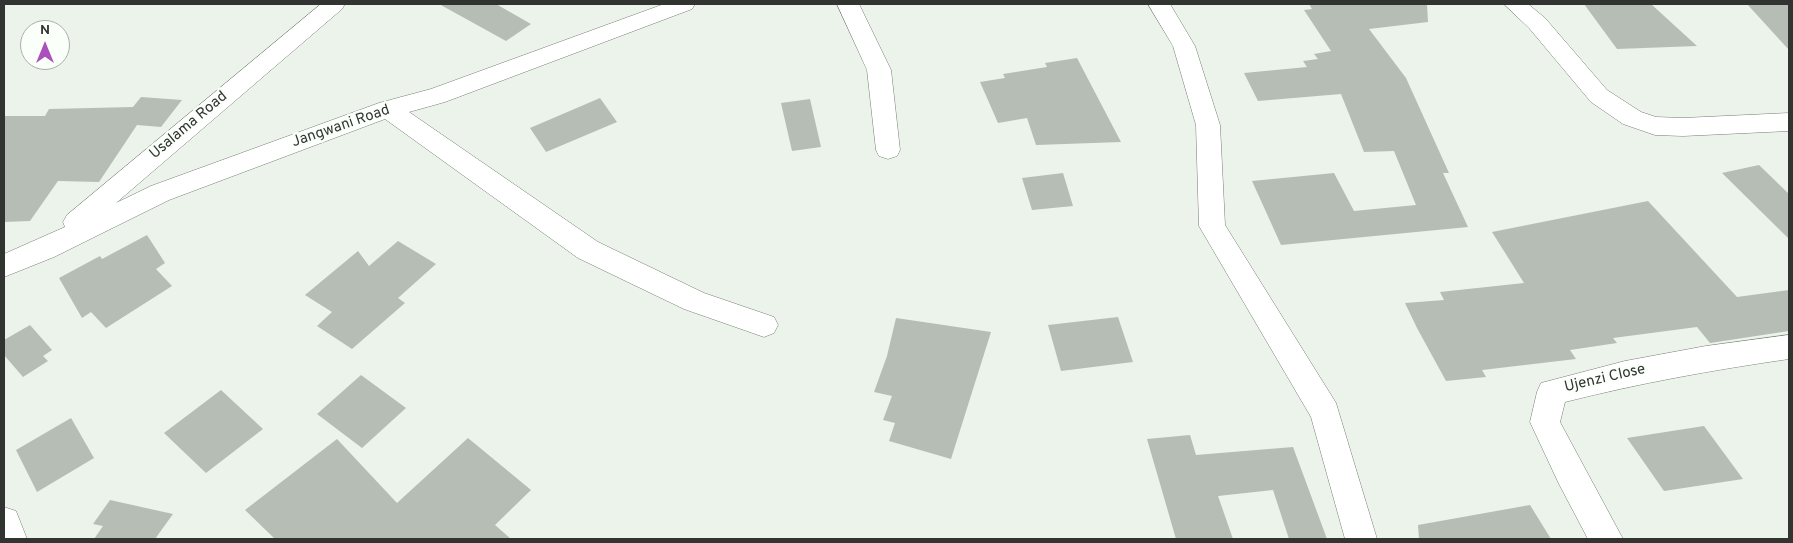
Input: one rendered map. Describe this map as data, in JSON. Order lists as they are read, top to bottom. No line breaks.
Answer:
{"streets":{"street":["Usalama Road","Jangwani Road","Ujenzi Close"]},"crossings":[["Usalama Road","Jangwani Road"]],"north":"top"}
